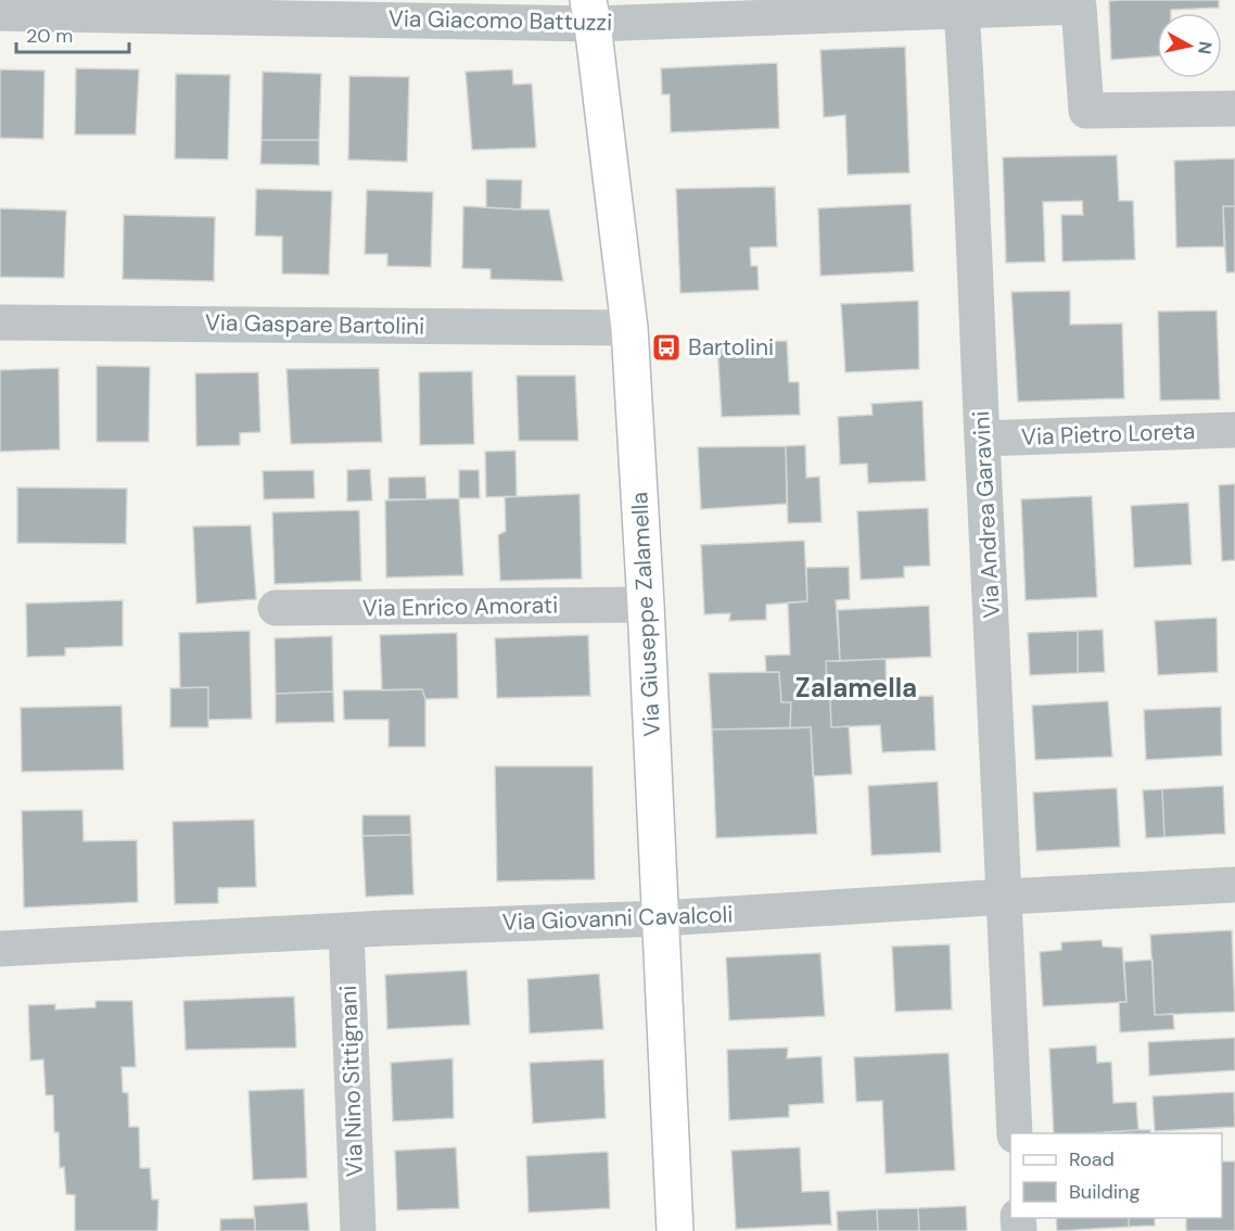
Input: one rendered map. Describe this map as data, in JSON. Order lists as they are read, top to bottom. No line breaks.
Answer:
{"streets":{"street":["Via Giacomo Battuzzi","Via Gaspare Bartolini","Via Pietro Loreta","Via Andrea Garavini","Via Enrico Amorati","Via Giuseppe Zalamella","Via Giovanni Cavalcoli","Via Nino Sittignani"]},"crossings":[["Via Giacomo Battuzzi","Via Andrea Garavini"],["Via Giacomo Battuzzi","Via Giuseppe Zalamella"],["Via Gaspare Bartolini","Via Giuseppe Zalamella"],["Via Pietro Loreta","Via Andrea Garavini"],["Via Andrea Garavini","Via Giovanni Cavalcoli"],["Via Enrico Amorati","Via Giuseppe Zalamella"],["Via Giuseppe Zalamella","Via Giovanni Cavalcoli"],["Via Giovanni Cavalcoli","Via Nino Sittignani"]],"districts":["Zalamella"],"places":{"bus stop":["Bartolini"]},"legend":["Road","Building"],"scale_bar":"20 m","north":"right"}
